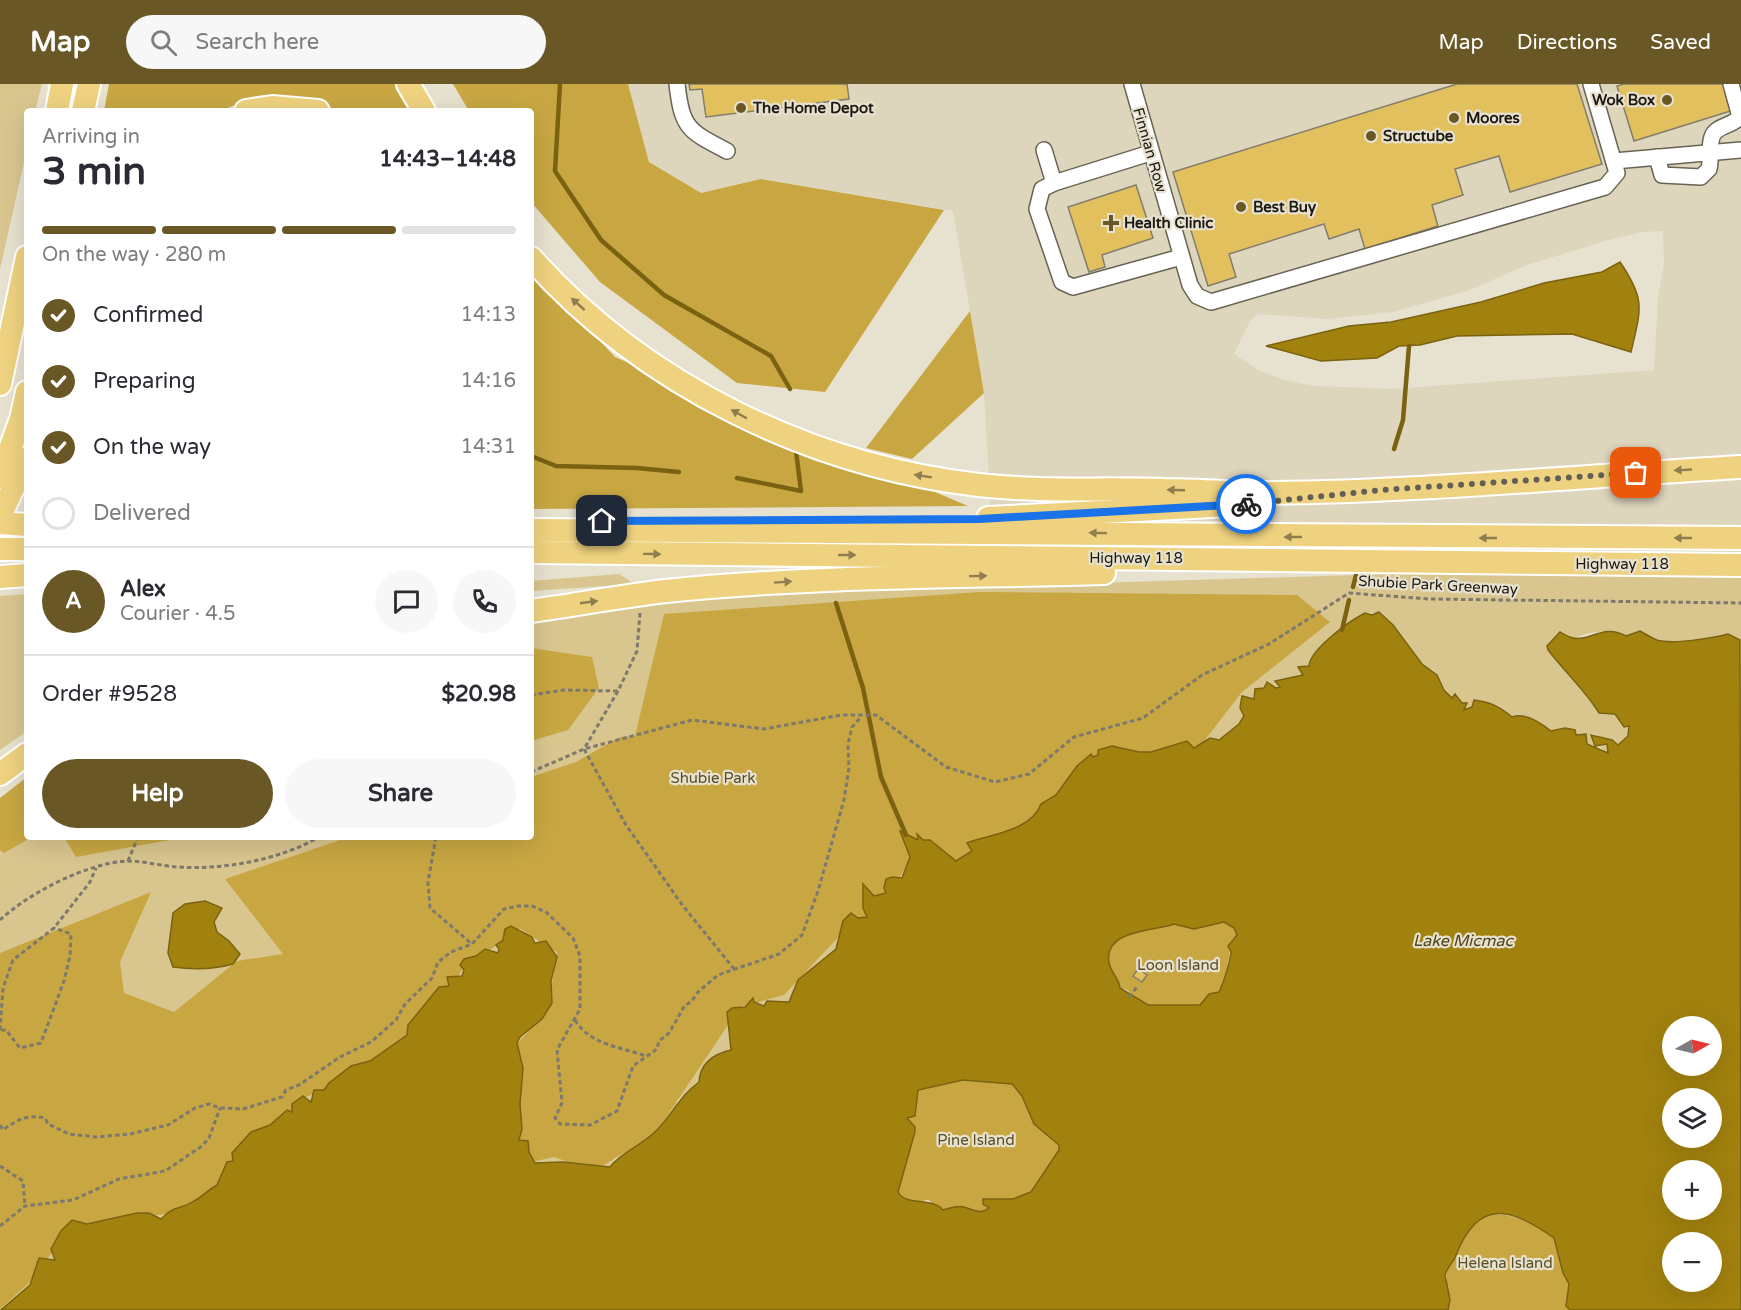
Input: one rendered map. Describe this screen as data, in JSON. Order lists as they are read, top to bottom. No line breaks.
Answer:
{"streets":{"highway":["Highway 118"],"street":["Finnian Row"],"path":["Shubie Park Greenway"]},"water":["Lake Micmac"],"parks":["Shubie Park","Loon Island","Pine Island","Helena Island"],"places":{"other":["Wok Box","The Home Depot","Moores","Structube","Best Buy"],"health":["Health Clinic"]},"north":"right","page":{"header":"Map","search":"Search here","nav":["Map","Directions","Saved"],"heading":["3 min","Arriving in","14:43–14:48"],"panel":["Alex","Courier · 4.5","Order #9528","$20.98"],"bar":"On the way · 280 m","list":[["Confirmed","14:13"],["Preparing","14:16"],["On the way","14:31"],"Delivered"],"round":"A","buttons":["Help","Share"],"map_buttons":["+","−"]}}
